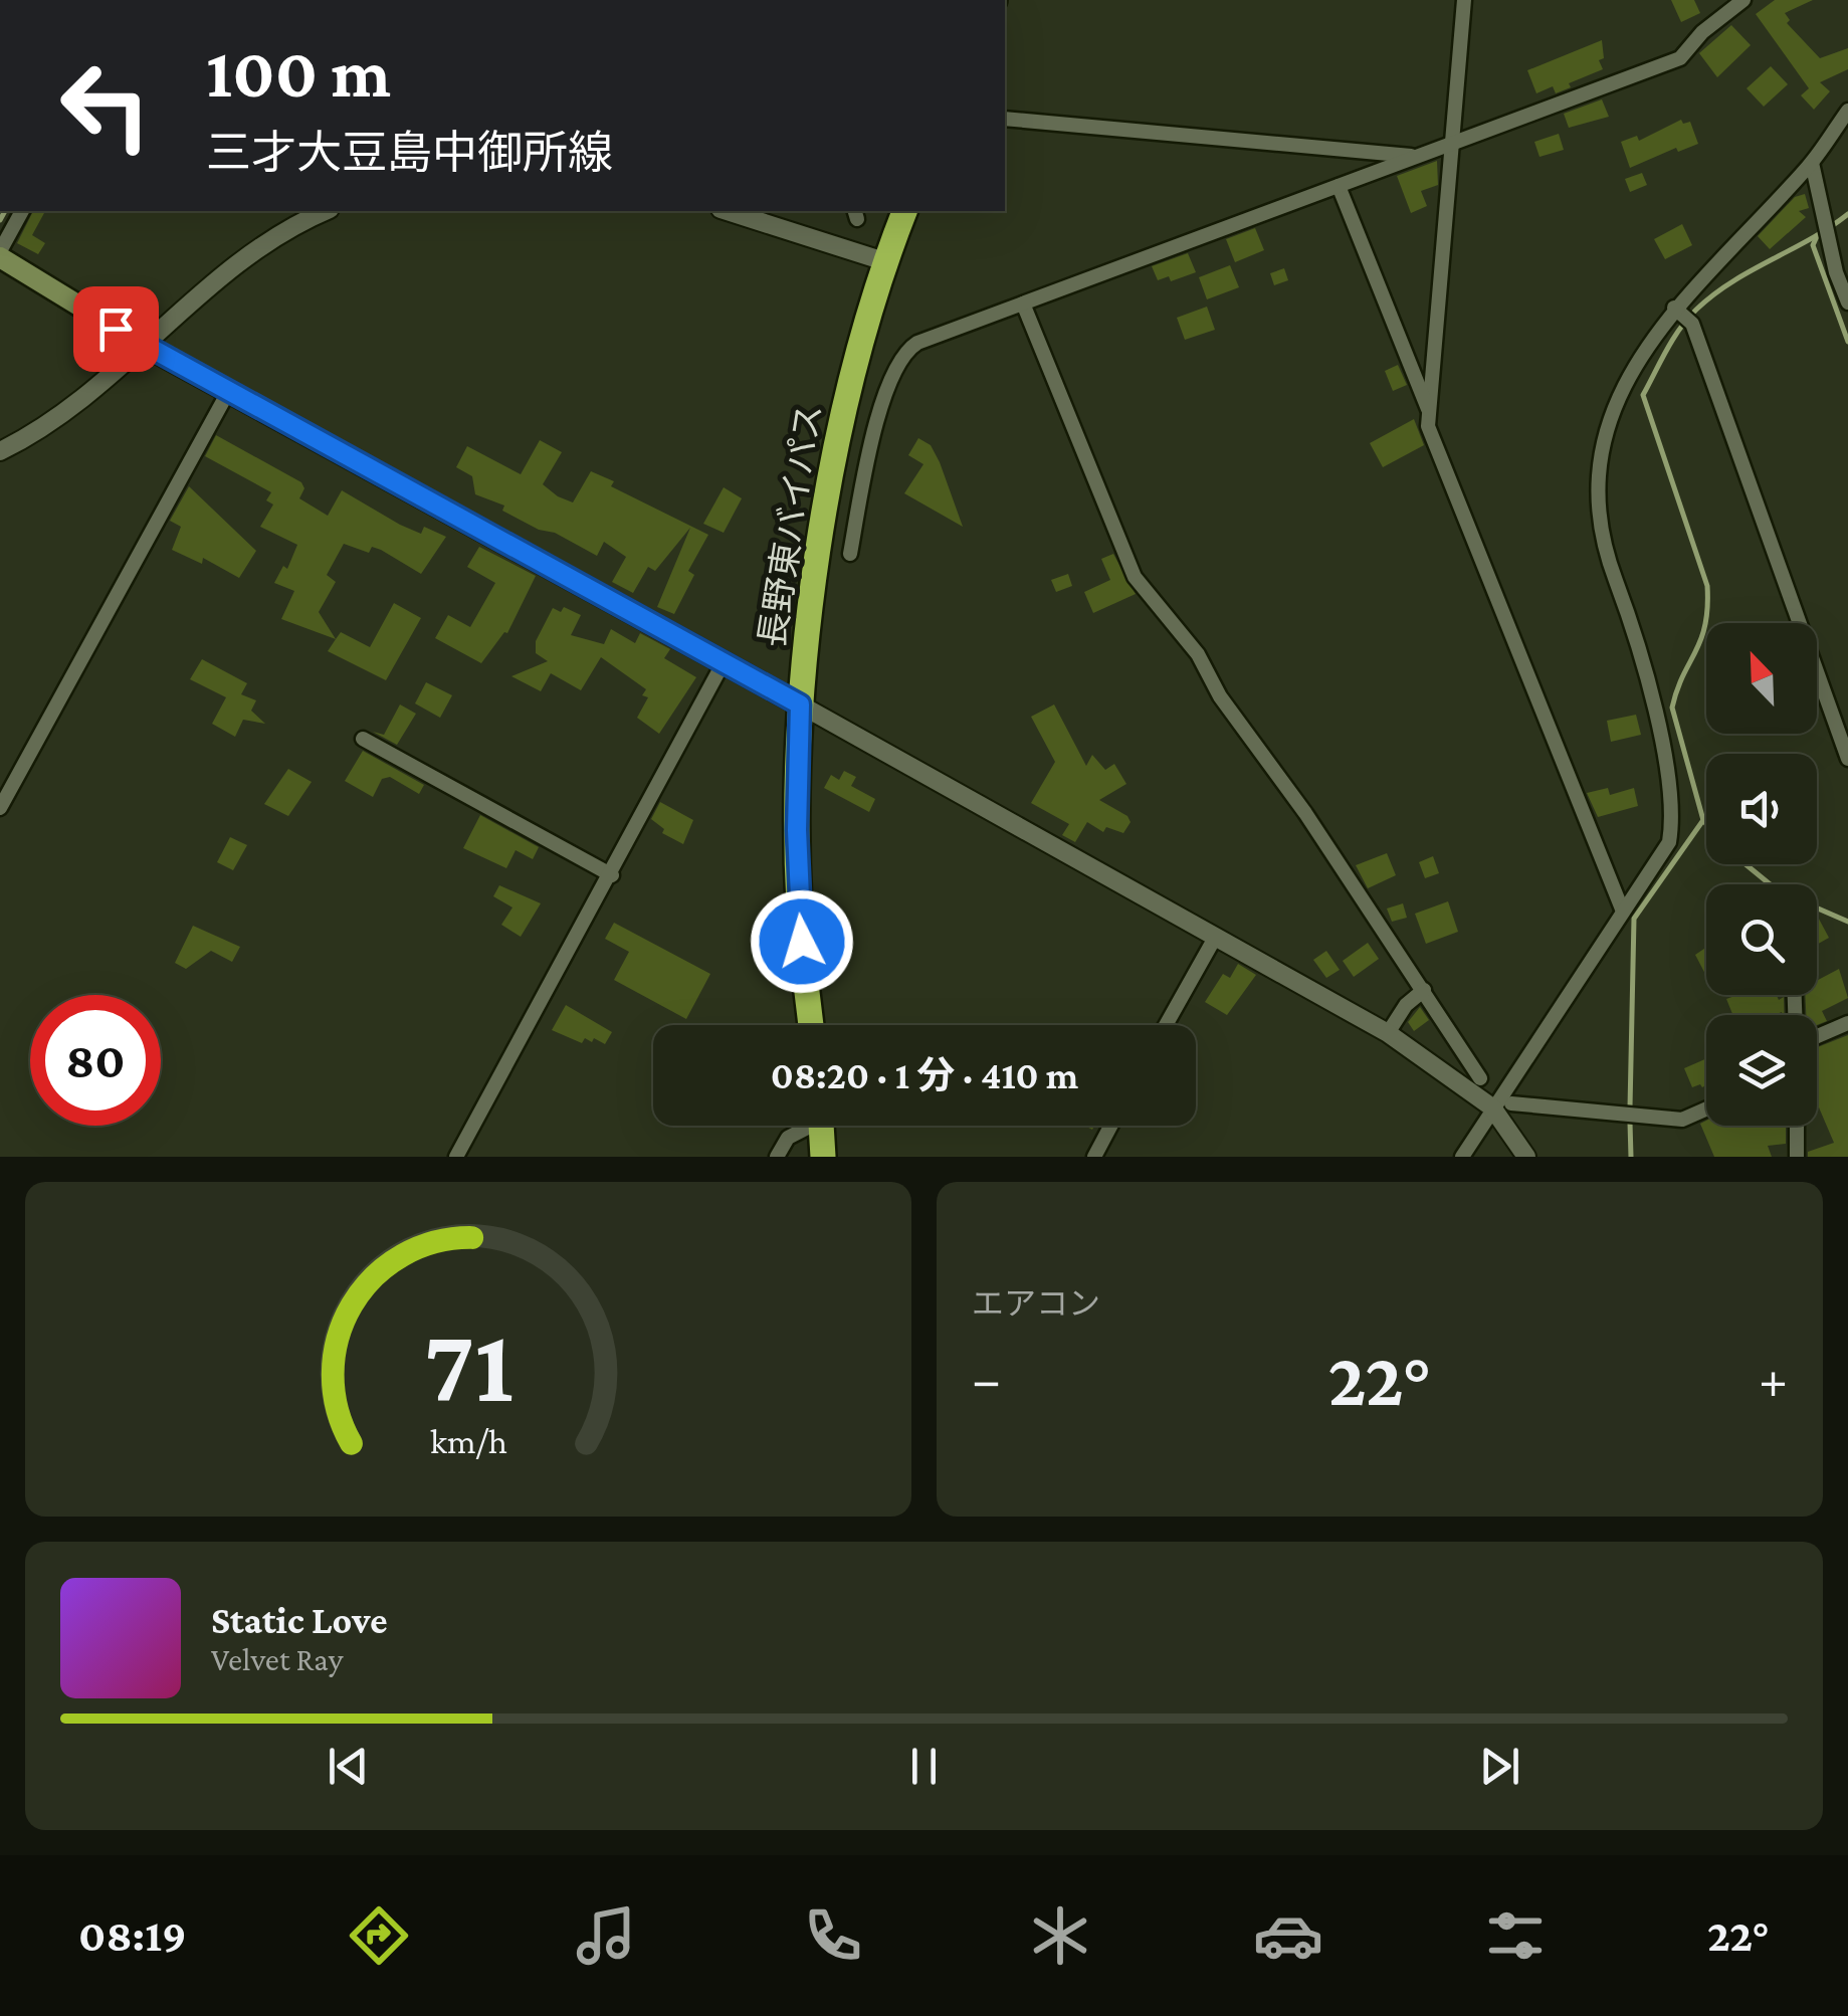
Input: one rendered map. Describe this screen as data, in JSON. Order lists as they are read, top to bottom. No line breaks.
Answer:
{"streets":{"highway":["長野東バイパス"]},"north":"top left","page":{"turn":["100 m","三才大豆島中御所線"],"limit":"80","trip":"08:20 · 1 分 · 410 m","tile":"エアコン","heat":["−","22°","+"],"song":["Static Love","Velvet Ray"],"tabs":["08:19","22°"],"gauge":["71","km/h"]}}
